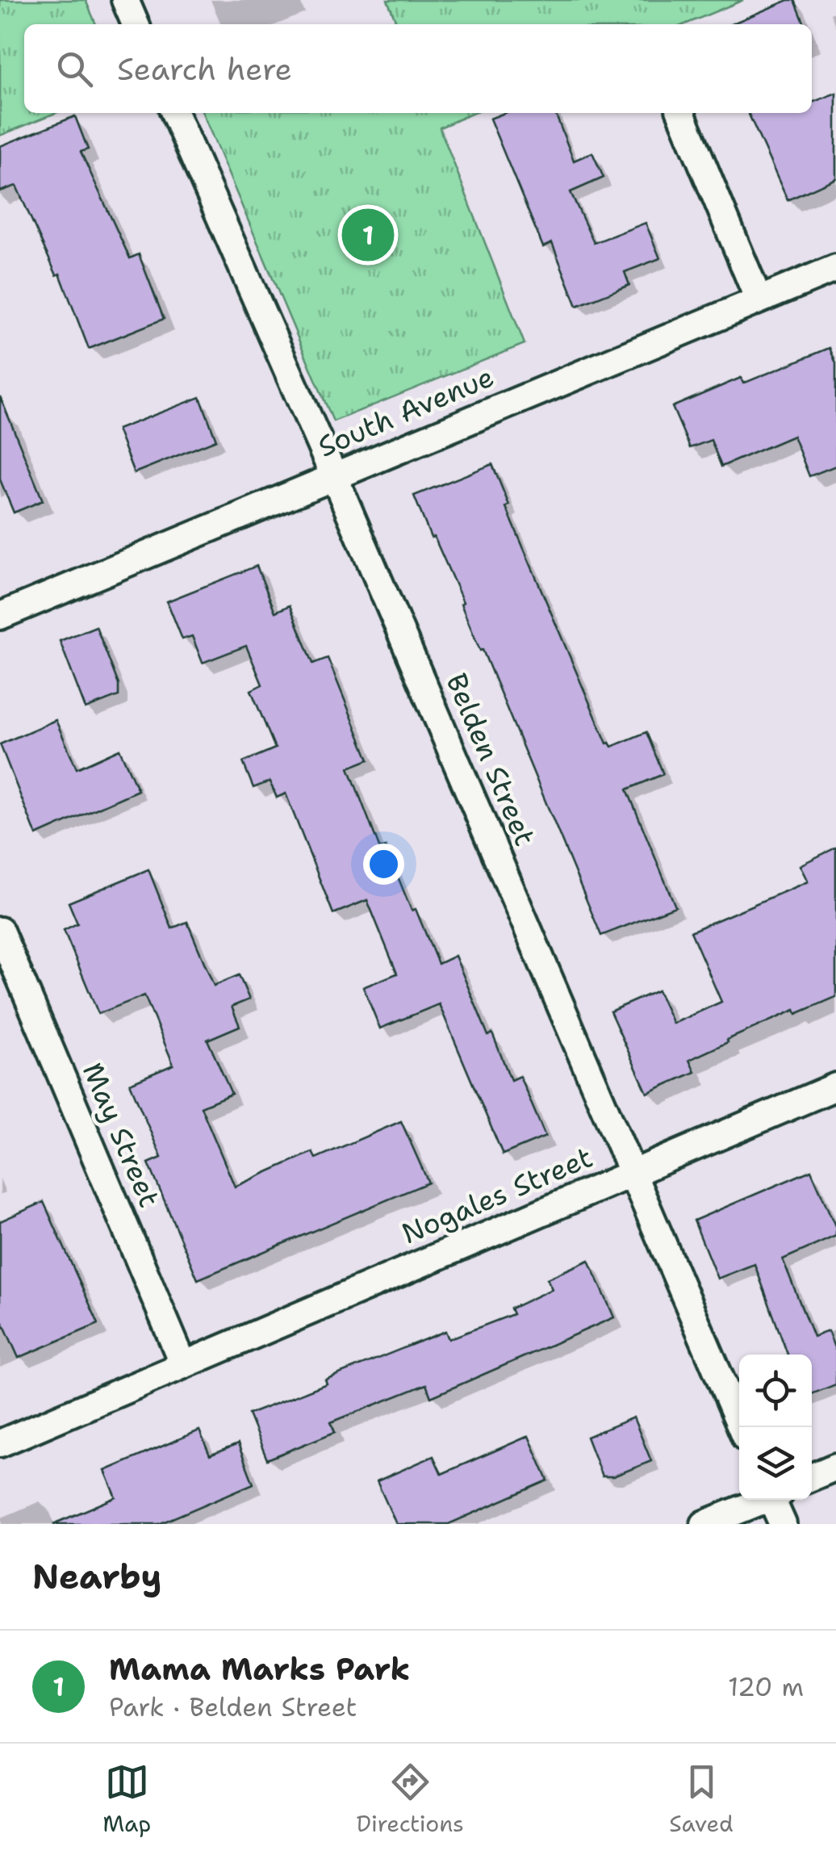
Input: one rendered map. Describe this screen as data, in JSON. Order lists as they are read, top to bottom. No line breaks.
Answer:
{"streets":{"street":["South Avenue","Belden Street","May Street","Nogales Street"]},"crossings":[["South Avenue","Belden Street"],["Belden Street","Nogales Street"],["May Street","Nogales Street"]],"page":{"search":"Search here","pins":"1","heading":"Nearby","list":[{"mark":"1","name":"Mama Marks Park","note":"Park · Belden Street","value":"120 m"}],"nav":["Map","Directions","Saved"]}}
